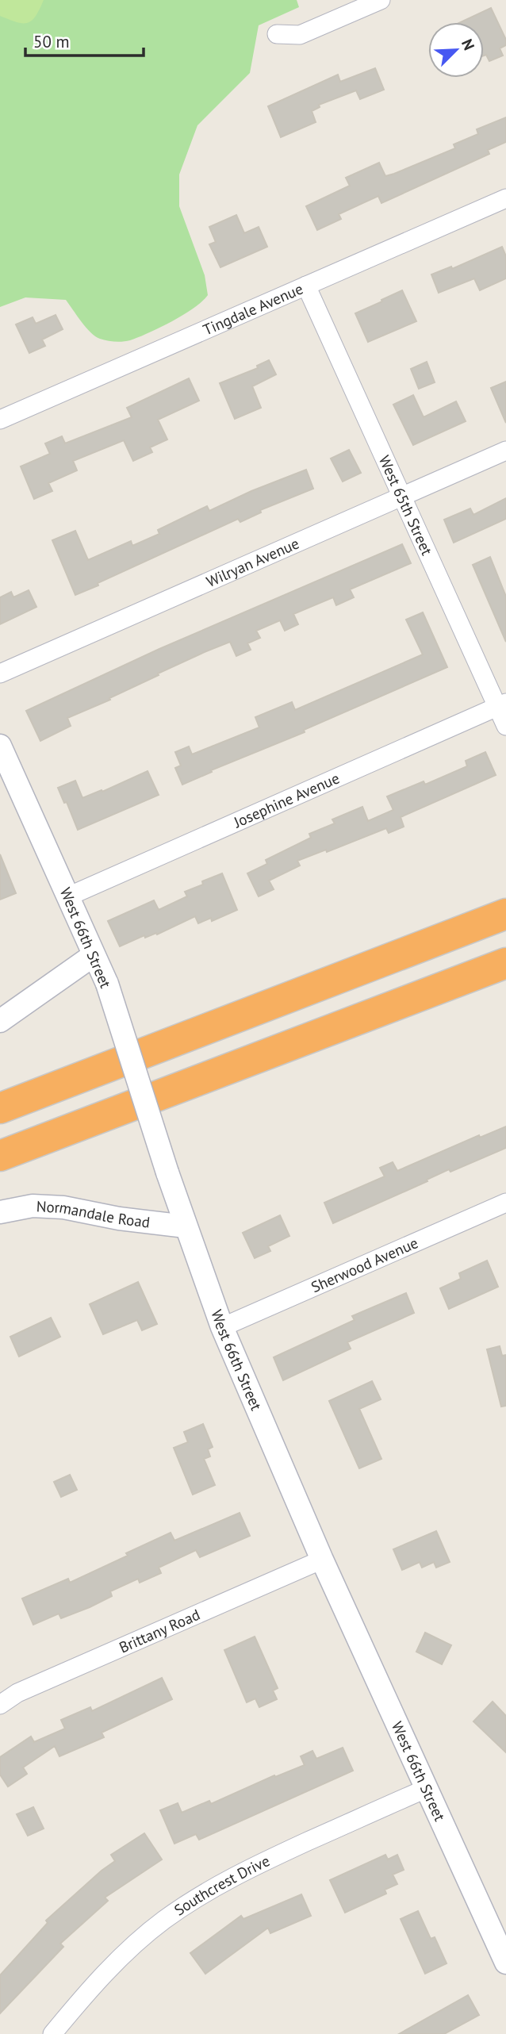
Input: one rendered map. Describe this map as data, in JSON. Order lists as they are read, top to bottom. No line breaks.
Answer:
{"streets":{"street":["Tingdale Avenue","West 65th Street","Wilryan Avenue","Josephine Avenue","West 66th Street","Normandale Road","Sherwood Avenue","Brittany Road","Southcrest Drive"]},"crossings":[["Tingdale Avenue","West 65th Street"],["West 65th Street","Wilryan Avenue"],["West 65th Street","Josephine Avenue"],["Josephine Avenue","West 66th Street"],["West 66th Street","Normandale Road"],["West 66th Street","Sherwood Avenue"],["West 66th Street","Brittany Road"],["West 66th Street","Southcrest Drive"]],"scale_bar":"50 m","north":"top right"}
